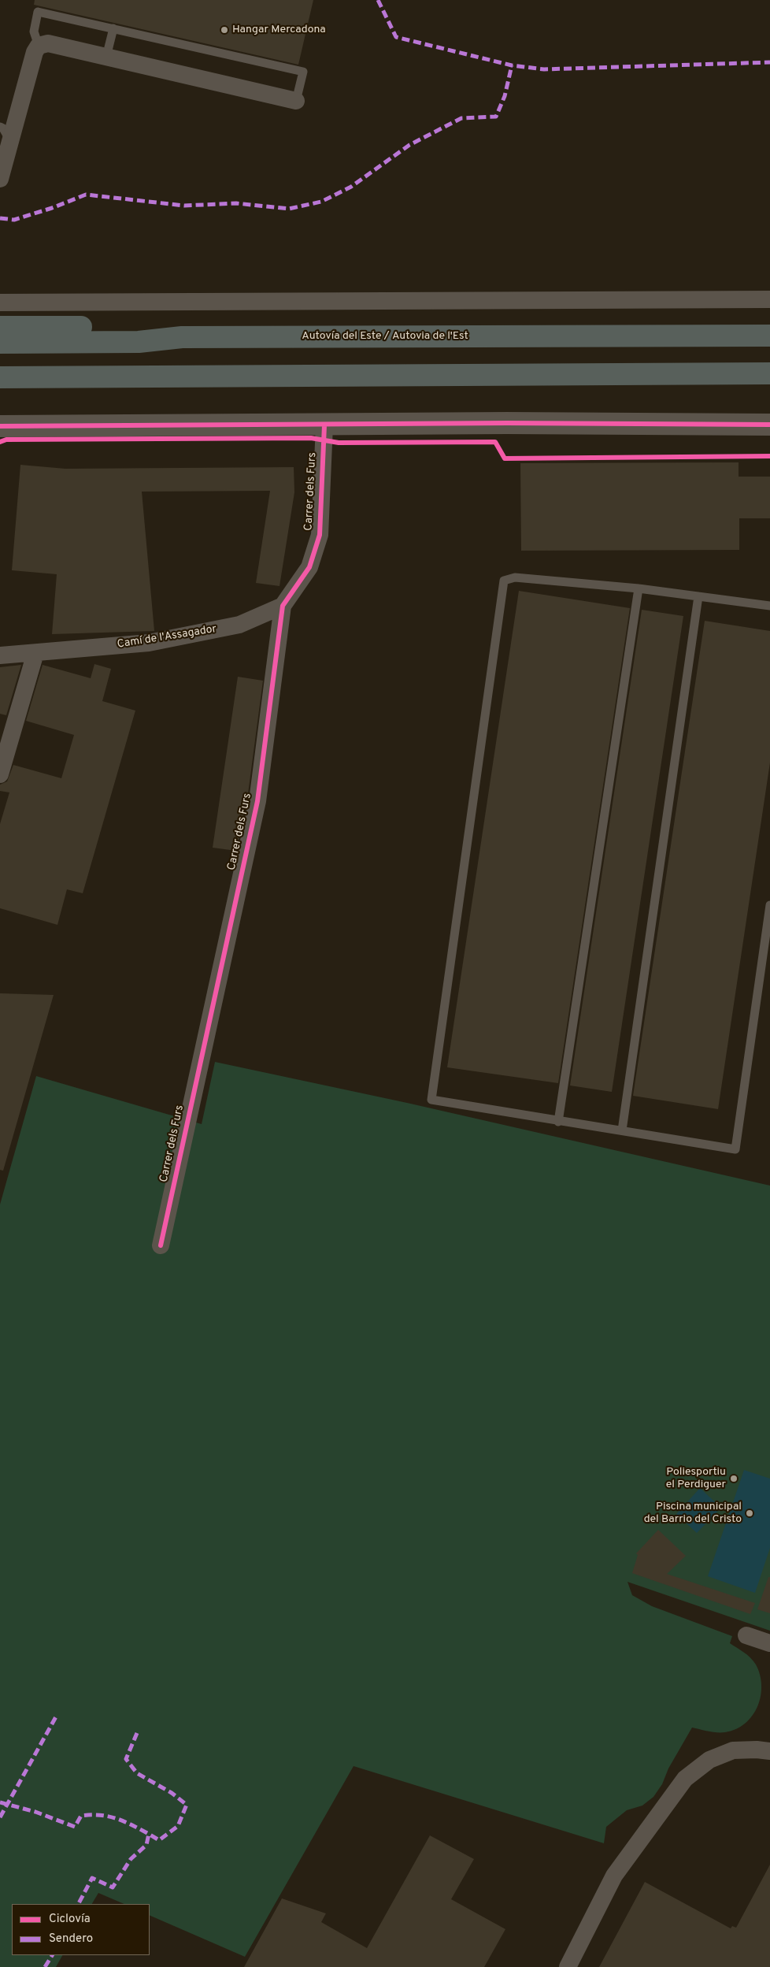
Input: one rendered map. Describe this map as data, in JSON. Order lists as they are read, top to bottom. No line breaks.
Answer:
{"streets":{"highway":["Autovía del Este / Autovia de l'Est"],"street":["Carrer dels Furs","Camí de l'Assagador"]},"crossings":[["Carrer dels Furs","Camí de l'Assagador"]],"places":["Hangar Mercadona","Poliesportiu el Perdiguer","Piscina municipal del Barrio del Cristo"],"legend":["Ciclovía","Sendero"]}
